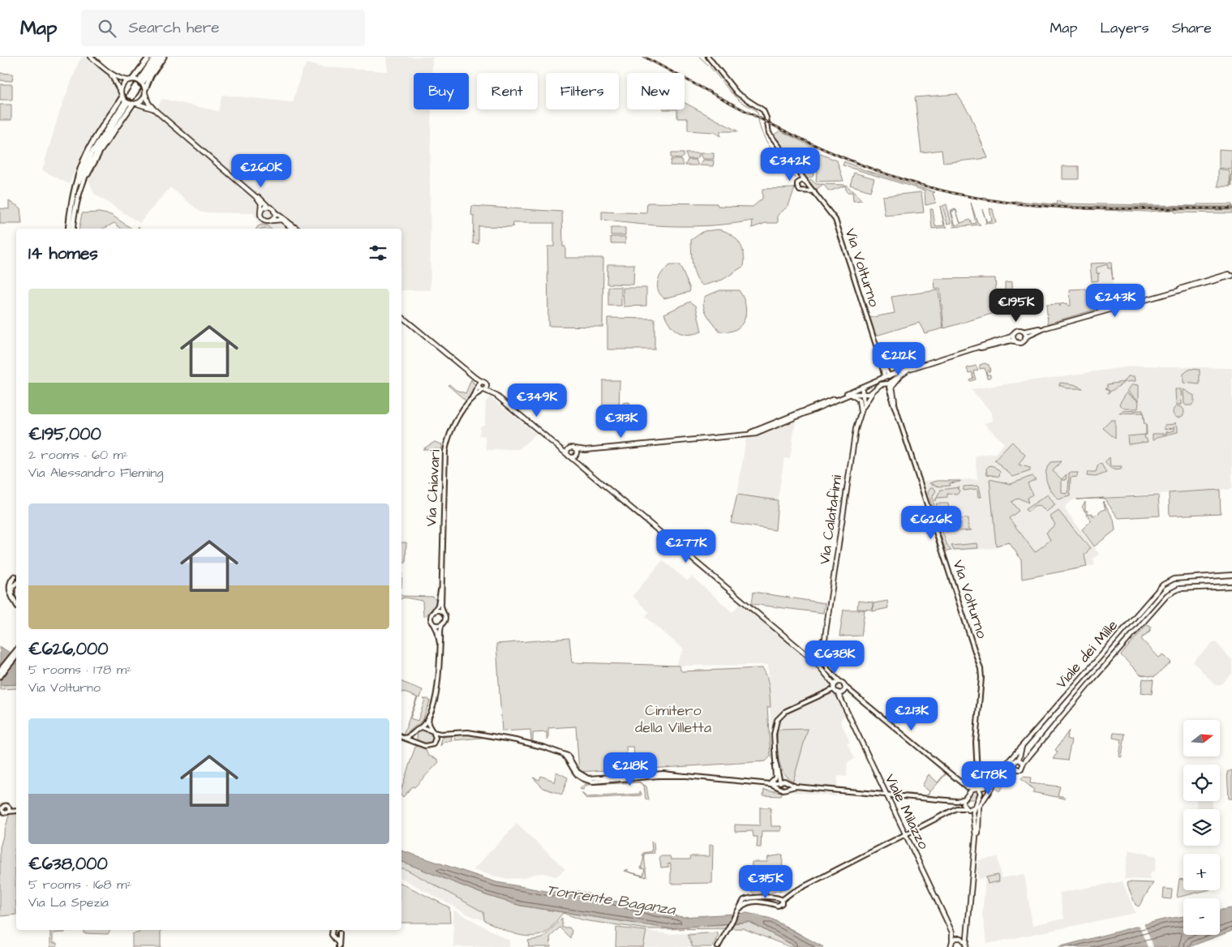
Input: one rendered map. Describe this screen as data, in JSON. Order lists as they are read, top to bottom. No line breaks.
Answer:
{"streets":{"main road":["Via Calatafimi","Viale dei Mille","Viale Milazzo"],"street":["Via Volturno","Via Chiavari"]},"crossings":[["Via Volturno","Via Calatafimi"],["Via Volturno","Viale dei Mille"]],"water":["Torrente Baganza"],"parks":["Cimitero della Villetta"],"north":"right","page":{"header":"Map","search":"Search here","nav":["Map","Layers","Share"],"chip":["Buy","Rent","Filters","New"],"price":["€342K","€260K","€243K","€195K","€212K","€349K","€313K","€626K","€277K","€638K","€213K","€218K","€178K","€315K"],"heading":"14 homes","list":[{"name":"€195,000","note":"2 rooms · 60 m² · Via Alessandro Fleming"},{"name":"€626,000","note":"5 rooms · 178 m² · Via Volturno"},{"name":"€638,000","note":"5 rooms · 168 m² · Via La Spezia"}],"map_buttons":["+","−"]}}
